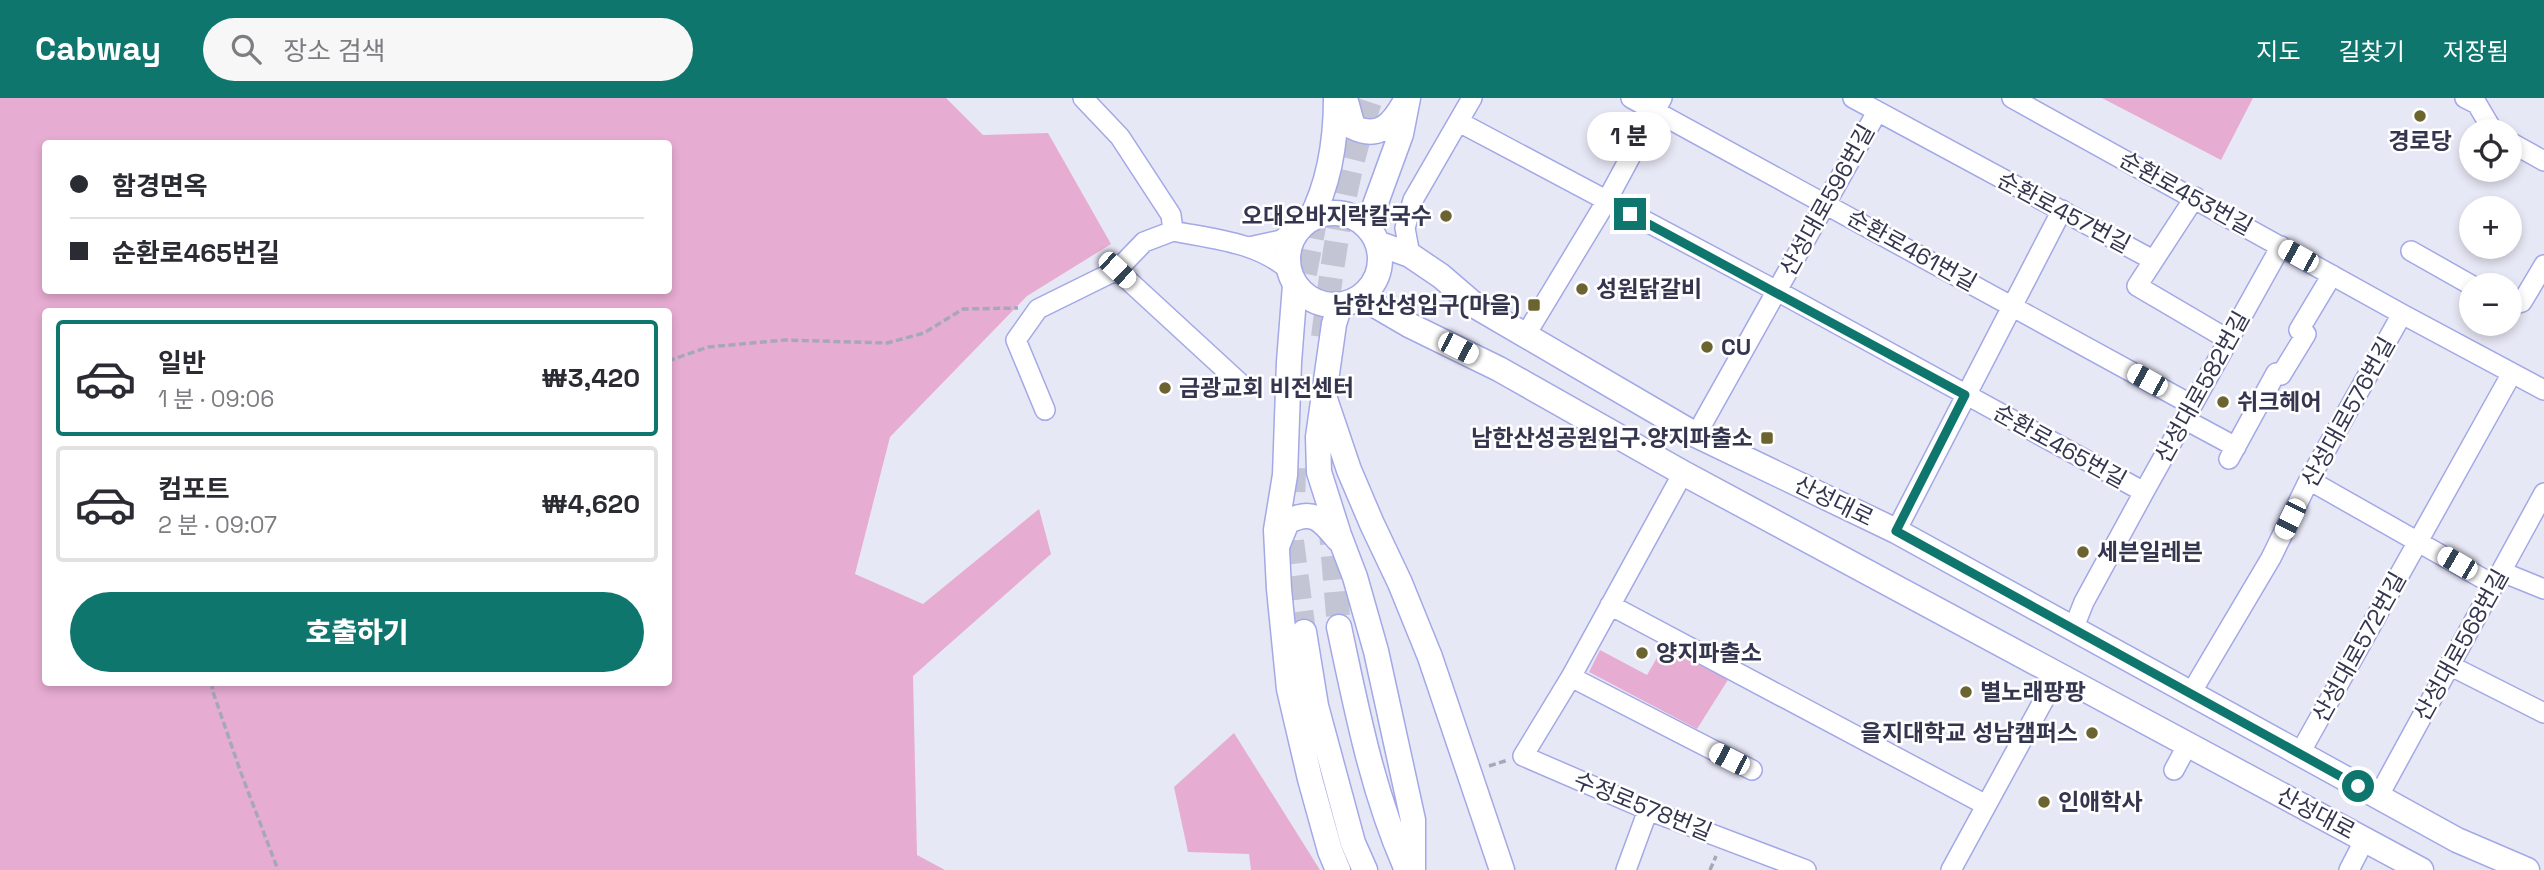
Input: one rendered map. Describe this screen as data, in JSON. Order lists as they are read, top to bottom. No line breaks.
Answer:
{"streets":{"main road":["산성대로"],"street":["순환로453번길","산성대로596번길","순환로457번길","순환로461번길","산성대로582번길","산성대로576번길","순환로465번길","산성대로568번길","산성대로572번길","수정로578번길"]},"crossings":[["순환로453번길","순환로461번길"],["순환로453번길","산성대로582번길"],["순환로453번길","산성대로576번길"],["순환로453번길","산성대로572번길"],["산성대로596번길","순환로457번길"],["산성대로596번길","순환로461번길"],["산성대로596번길","순환로465번길"],["산성대로596번길","산성대로"],["순환로457번길","산성대로582번길"],["순환로461번길","산성대로582번길"],["산성대로582번길","순환로465번길"],["산성대로582번길","산성대로"],["산성대로576번길","산성대로"],["산성대로","산성대로568번길"],["산성대로","산성대로572번길"]],"places":{"other":["경로당","오대오바지락칼국수","성원닭갈비","CU","금광교회 비전센터","쉬크헤어","세븐일레븐","양지파출소","별노래팡팡","을지대학교 성남캠퍼스","인애학사"],"transit":["남한산성입구(마을)","남한산성공원입구.양지파출소"]},"page":{"header":"Cabway","search":"장소 검색","nav":["지도","길찾기","저장됨"],"bubble":"1 분","map_buttons":["+","−"],"banner":["함경면옥","순환로465번길"],"list":[{"name":"일반","note":"1 분 · 09:06","value":"₩3,420"},{"name":"컴포트","note":"2 분 · 09:07","value":"₩4,620"}],"buttons":"호출하기"}}
